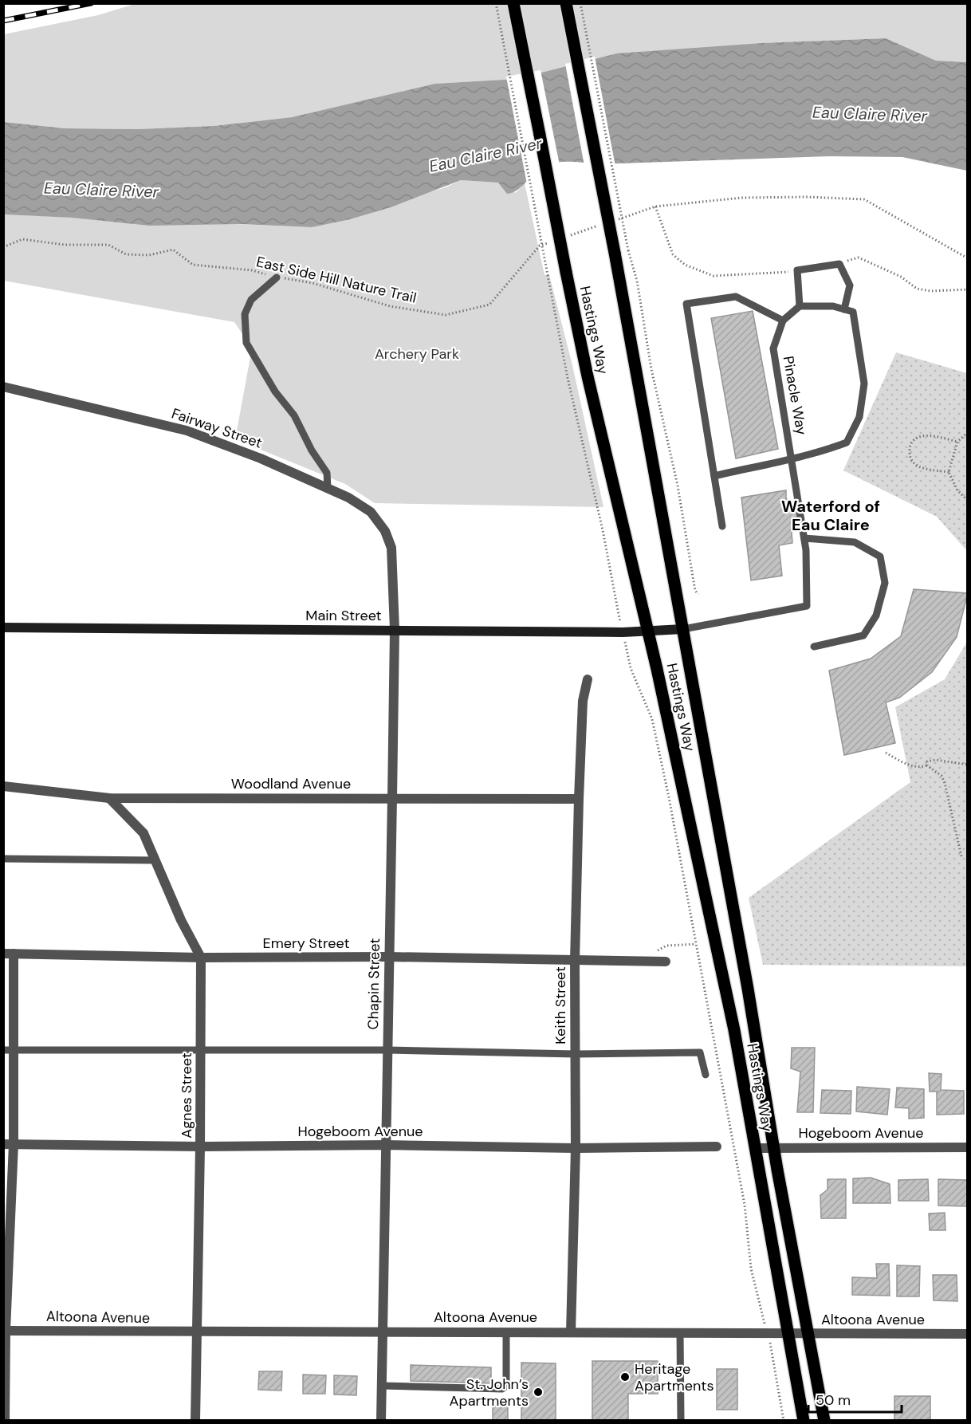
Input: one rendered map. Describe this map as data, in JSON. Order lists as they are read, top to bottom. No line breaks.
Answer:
{"streets":{"main road":["Hastings Way"],"street":["Fairway Street","Main Street","Woodland Avenue","Emery Street","Chapin Street","Keith Street","Agnes Street","Hogeboom Avenue","Altoona Avenue"],"lane":["Pinacle Way"],"path":["East Side Hill Nature Trail"]},"crossings":[["Hastings Way","Pinacle Way"],["Hastings Way","Main Street"],["Hastings Way","Hogeboom Avenue"],["Hastings Way","Altoona Avenue"],["Pinacle Way","Main Street"],["Fairway Street","Chapin Street"],["Main Street","Chapin Street"],["Woodland Avenue","Chapin Street"],["Woodland Avenue","Keith Street"],["Woodland Avenue","Agnes Street"],["Emery Street","Chapin Street"],["Emery Street","Keith Street"],["Emery Street","Agnes Street"],["Chapin Street","Hogeboom Avenue"],["Chapin Street","Altoona Avenue"],["Keith Street","Hogeboom Avenue"],["Keith Street","Altoona Avenue"],["Agnes Street","Hogeboom Avenue"],["Agnes Street","Altoona Avenue"]],"districts":["Waterford of Eau Claire"],"water":["Eau Claire River"],"parks":["Archery Park"],"places":["Heritage Apartments","St. John’s Apartments"],"scale_bar":"50 m"}
